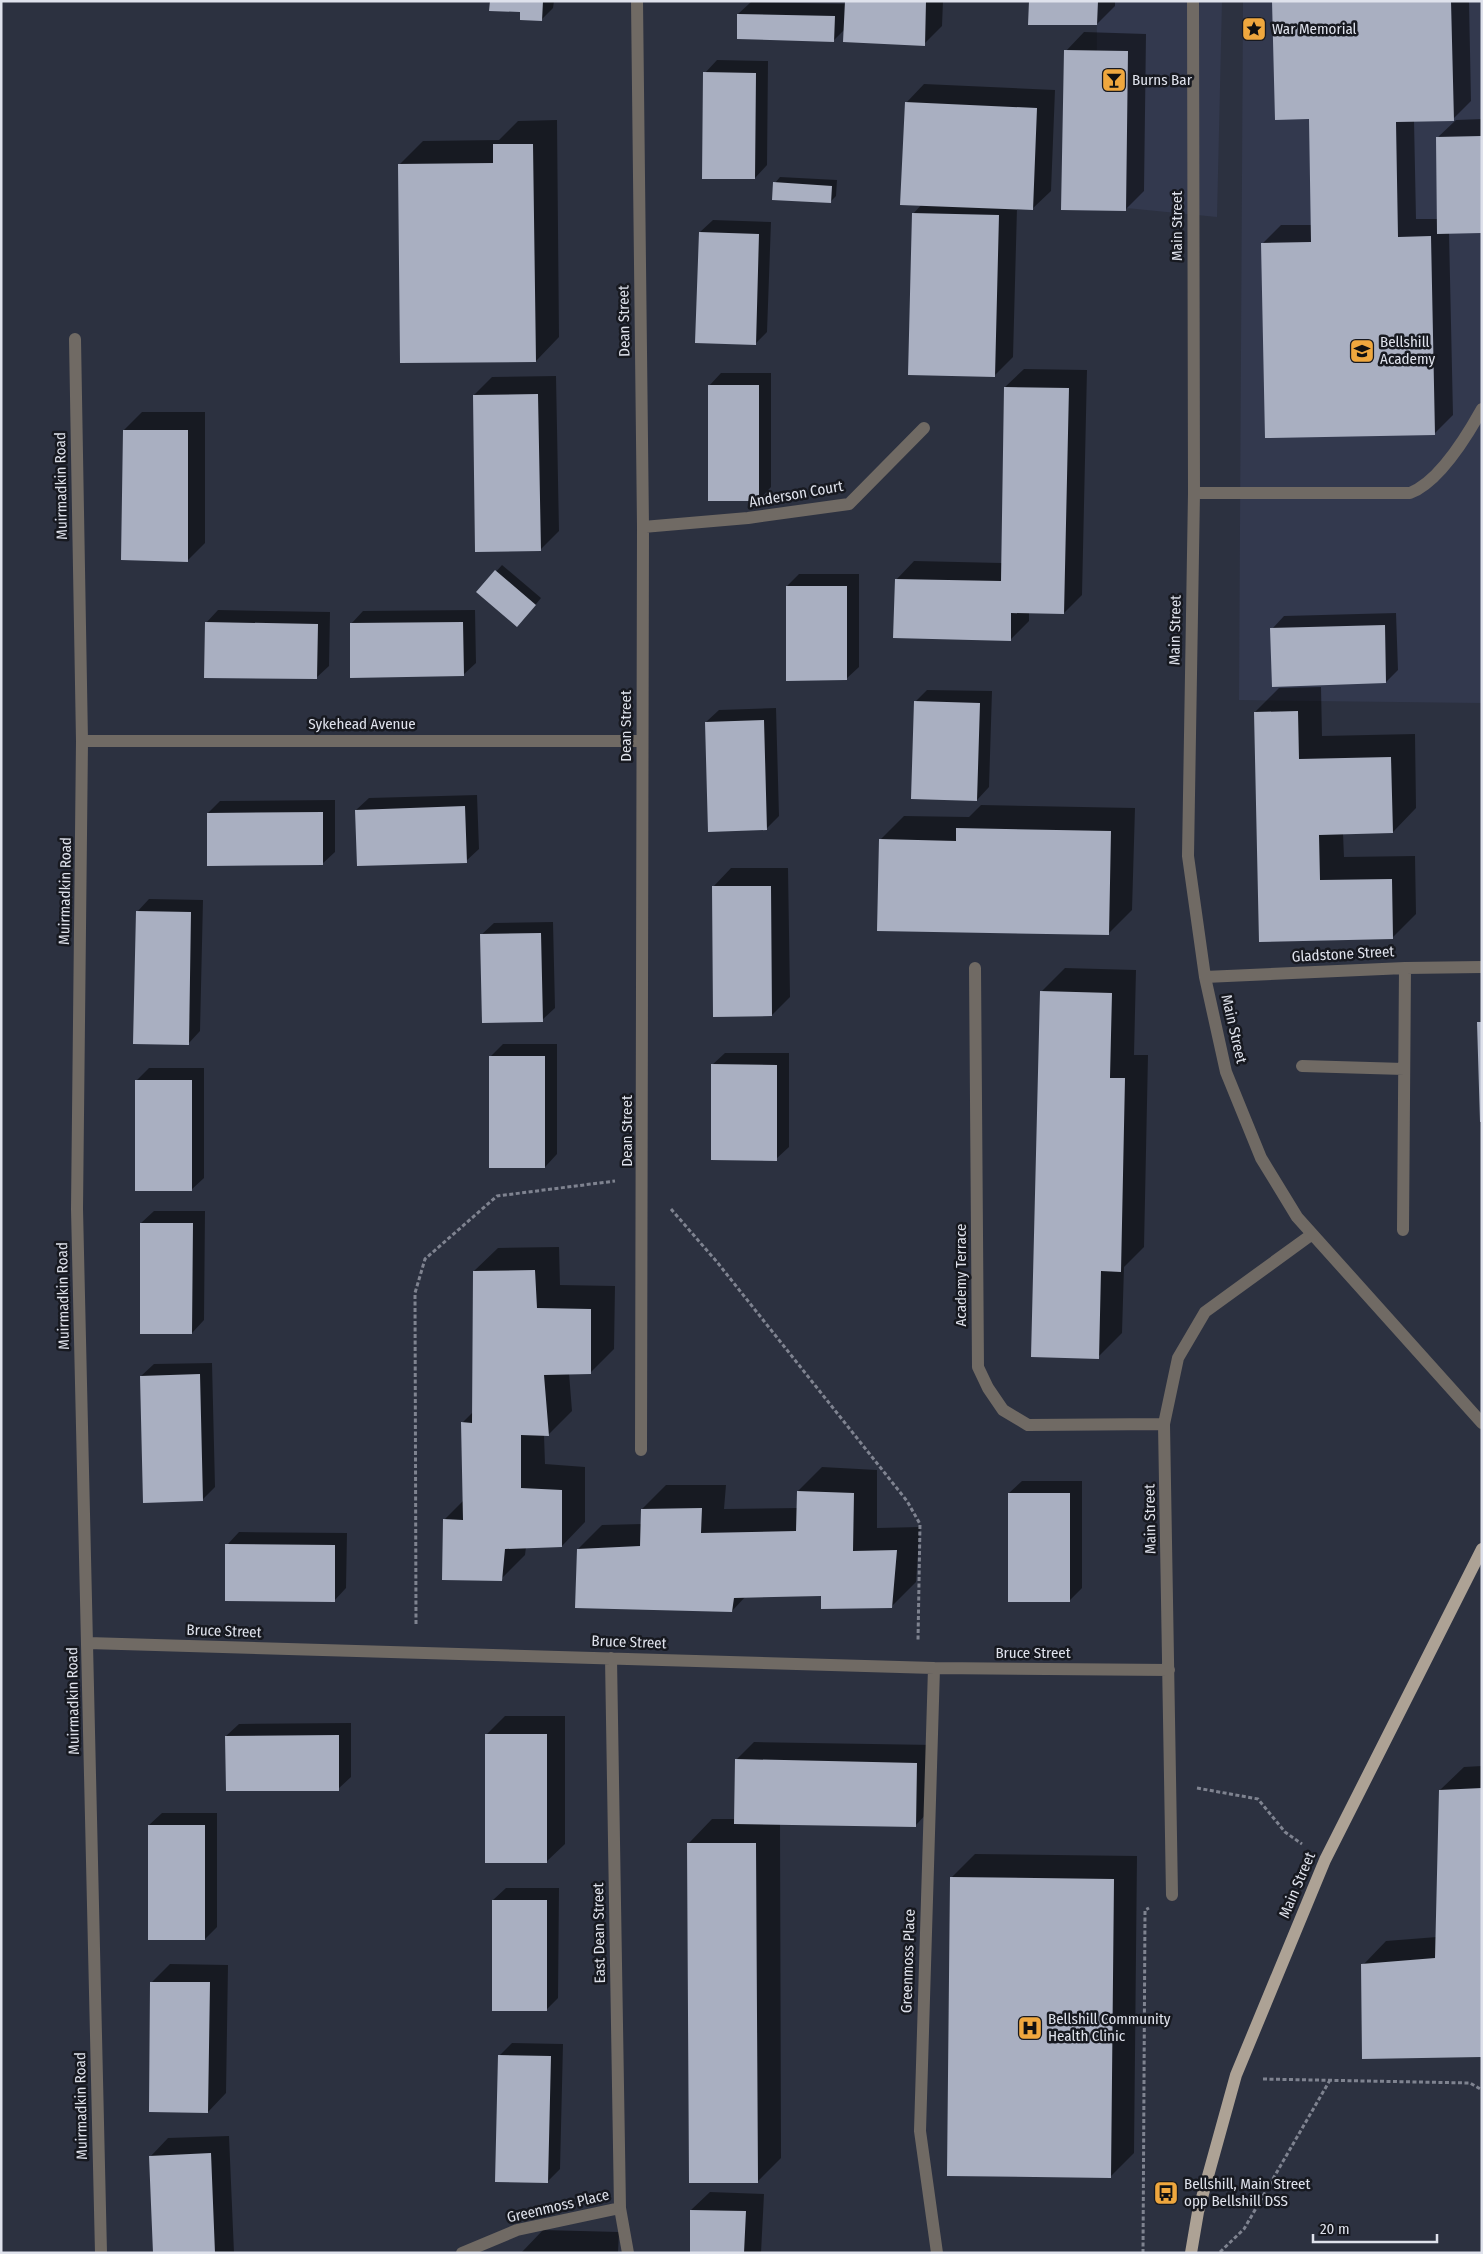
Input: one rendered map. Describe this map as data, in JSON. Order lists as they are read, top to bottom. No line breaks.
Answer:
{"streets":{"main road":["Main Street"],"street":["Dean Street","Muirmadkin Road","Anderson Court","Sykehead Avenue","Gladstone Street","Academy Terrace","Bruce Street","East Dean Street","Greenmoss Place"]},"crossings":[["Main Street","Gladstone Street"],["Main Street","Academy Terrace"],["Main Street","Bruce Street"],["Dean Street","Anderson Court"],["Dean Street","Sykehead Avenue"],["Muirmadkin Road","Sykehead Avenue"],["Muirmadkin Road","Bruce Street"],["Bruce Street","East Dean Street"],["Bruce Street","Greenmoss Place"],["East Dean Street","Greenmoss Place"]],"places":{"place":["War Memorial"],"bar":["Burns Bar"],"school or university":["Bellshill Academy"],"hospital":["Bellshill Community Health Clinic"],"bus stop":["Bellshill, Main Street opp Bellshill DSS"]},"scale_bar":"20 m"}
